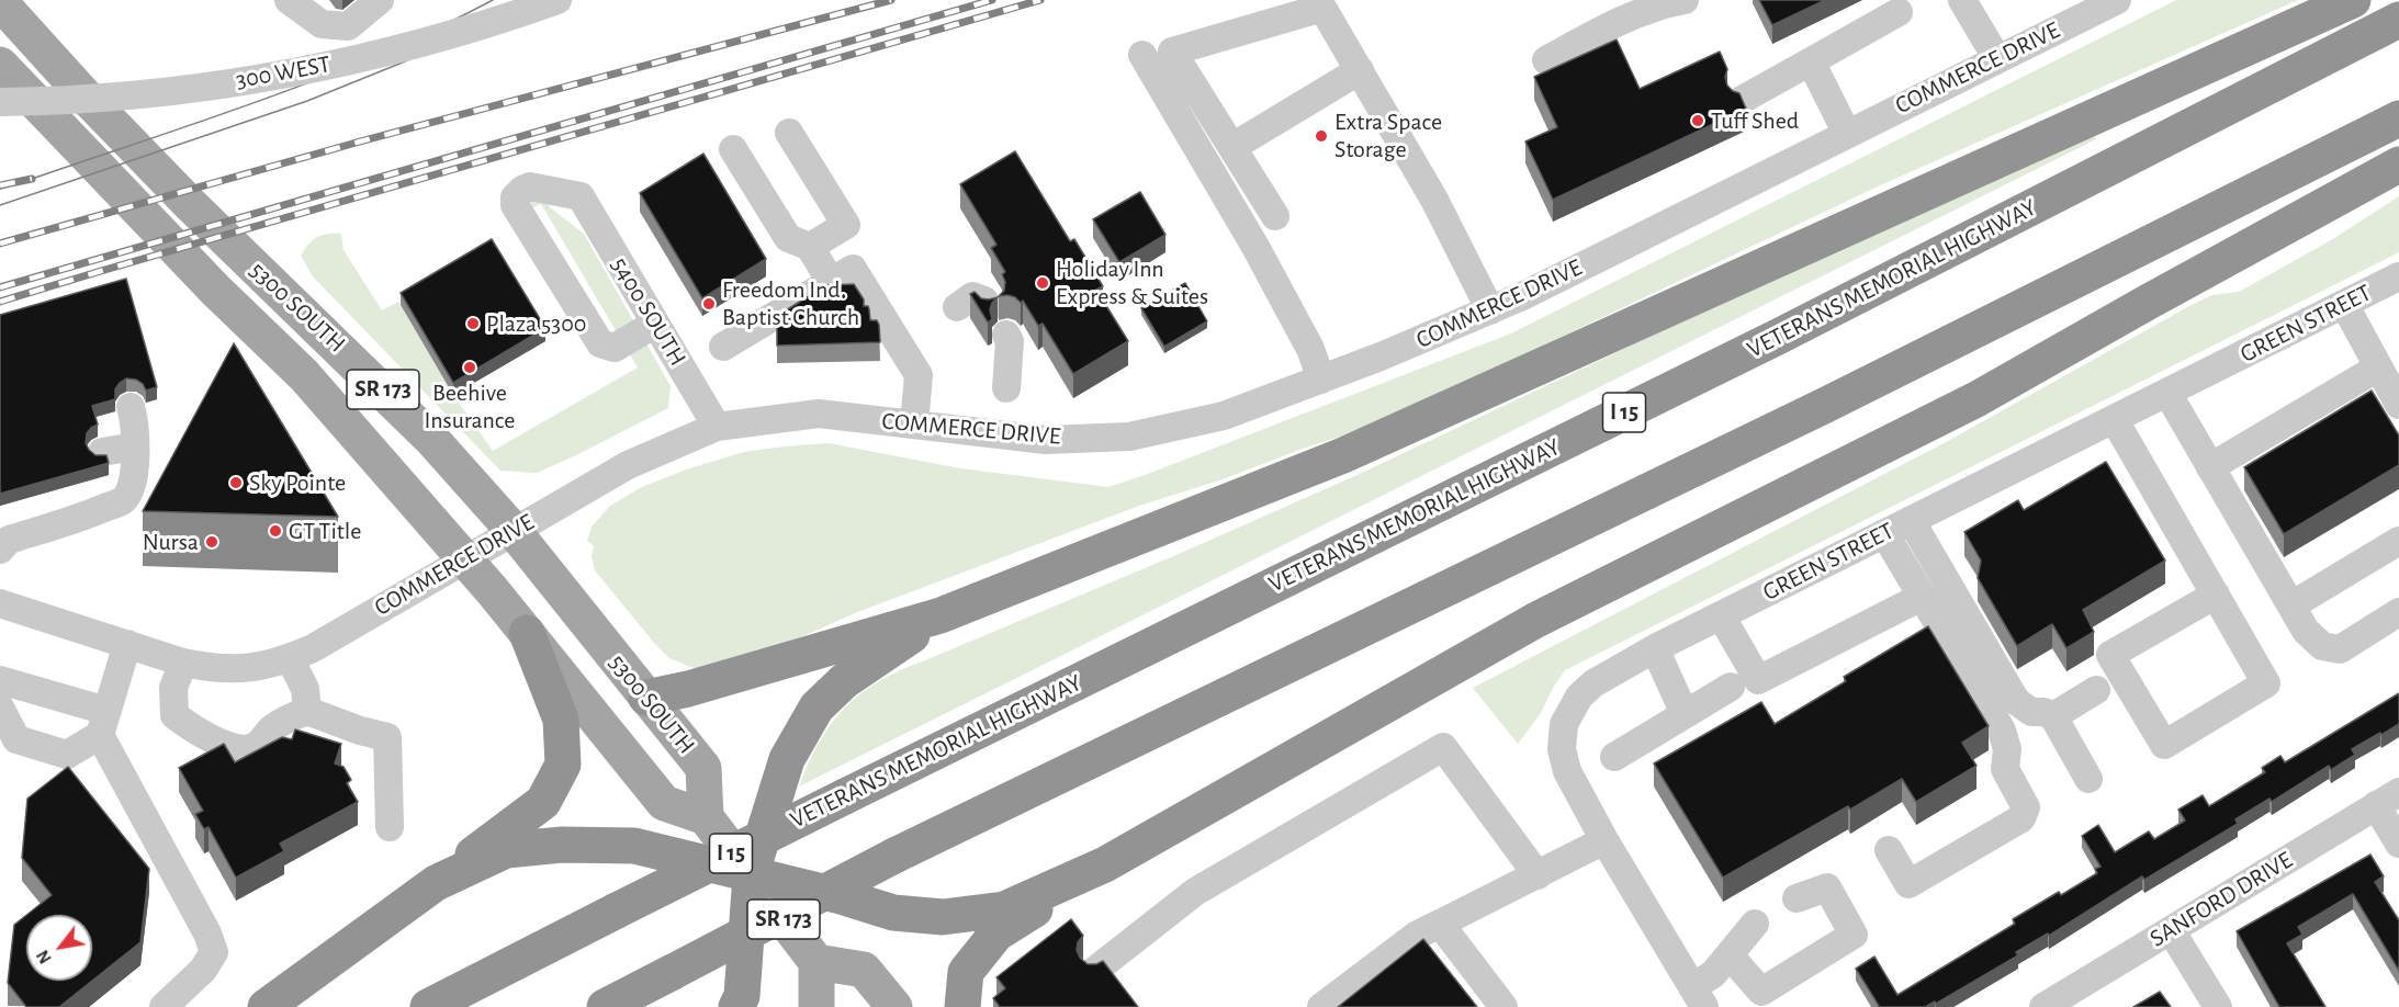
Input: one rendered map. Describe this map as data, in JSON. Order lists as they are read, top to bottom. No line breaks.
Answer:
{"streets":{"highway":["VETERANS MEMORIAL HIGHWAY","I 15"],"main road":["5300 SOUTH","SR 173"],"street":["COMMERCE DRIVE","300 WEST","5400 SOUTH","GREEN STREET","SANFORD DRIVE"]},"crossings":[["COMMERCE DRIVE","5300 SOUTH"],["COMMERCE DRIVE","5400 SOUTH"],["5300 SOUTH","SR 173"]],"places":["Tuff Shed","Extra Space Storage","Holiday Inn Express & Suites","Freedom Ind. Baptist Church","Plaza 5300","Beehive Insurance","Sky Pointe","GT Title","Nursa"],"north":"bottom left"}
